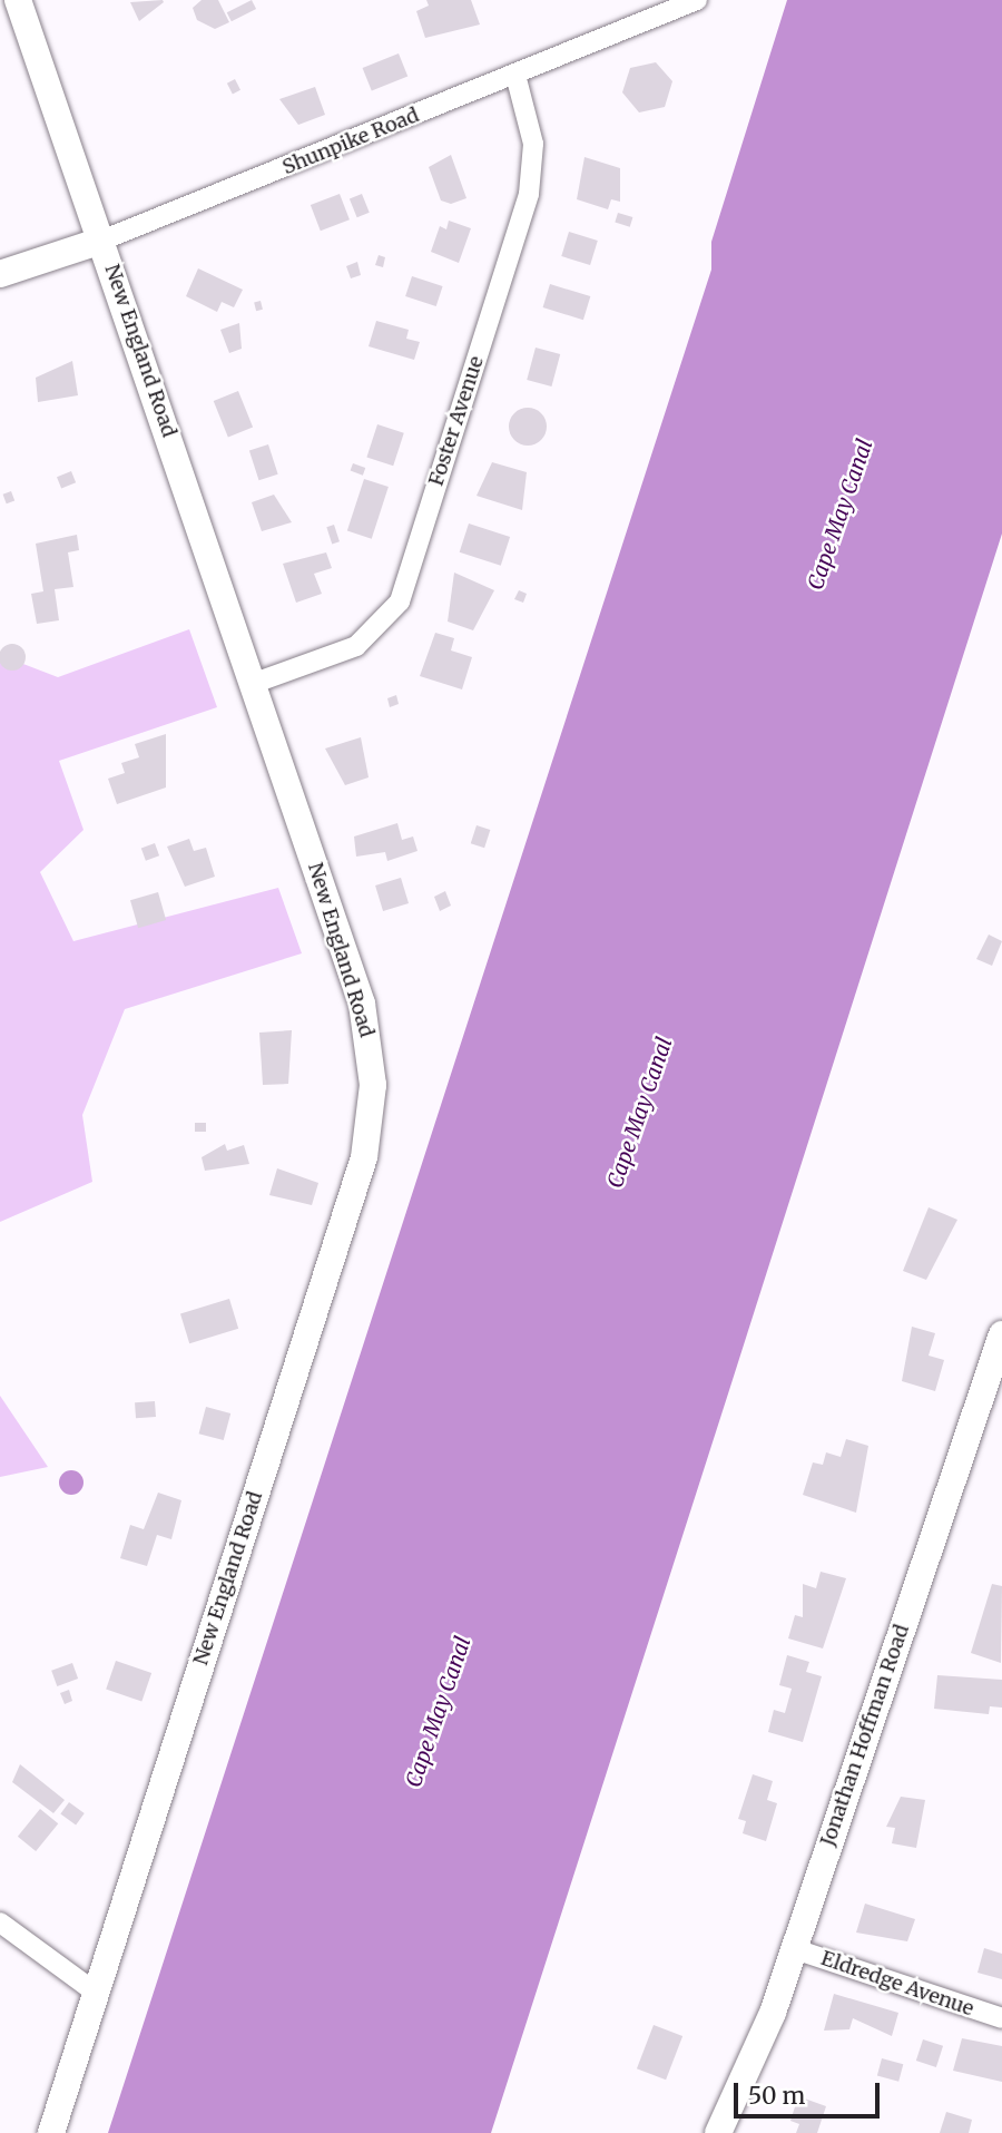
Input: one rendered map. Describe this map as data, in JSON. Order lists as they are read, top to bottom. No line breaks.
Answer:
{"streets":{"street":["Shunpike Road","New England Road","Foster Avenue","Jonathan Hoffman Road","Eldredge Avenue"]},"crossings":[["Shunpike Road","New England Road"],["Shunpike Road","Foster Avenue"],["New England Road","Foster Avenue"],["Jonathan Hoffman Road","Eldredge Avenue"]],"water":["Cape May Canal"],"scale_bar":"50 m"}
